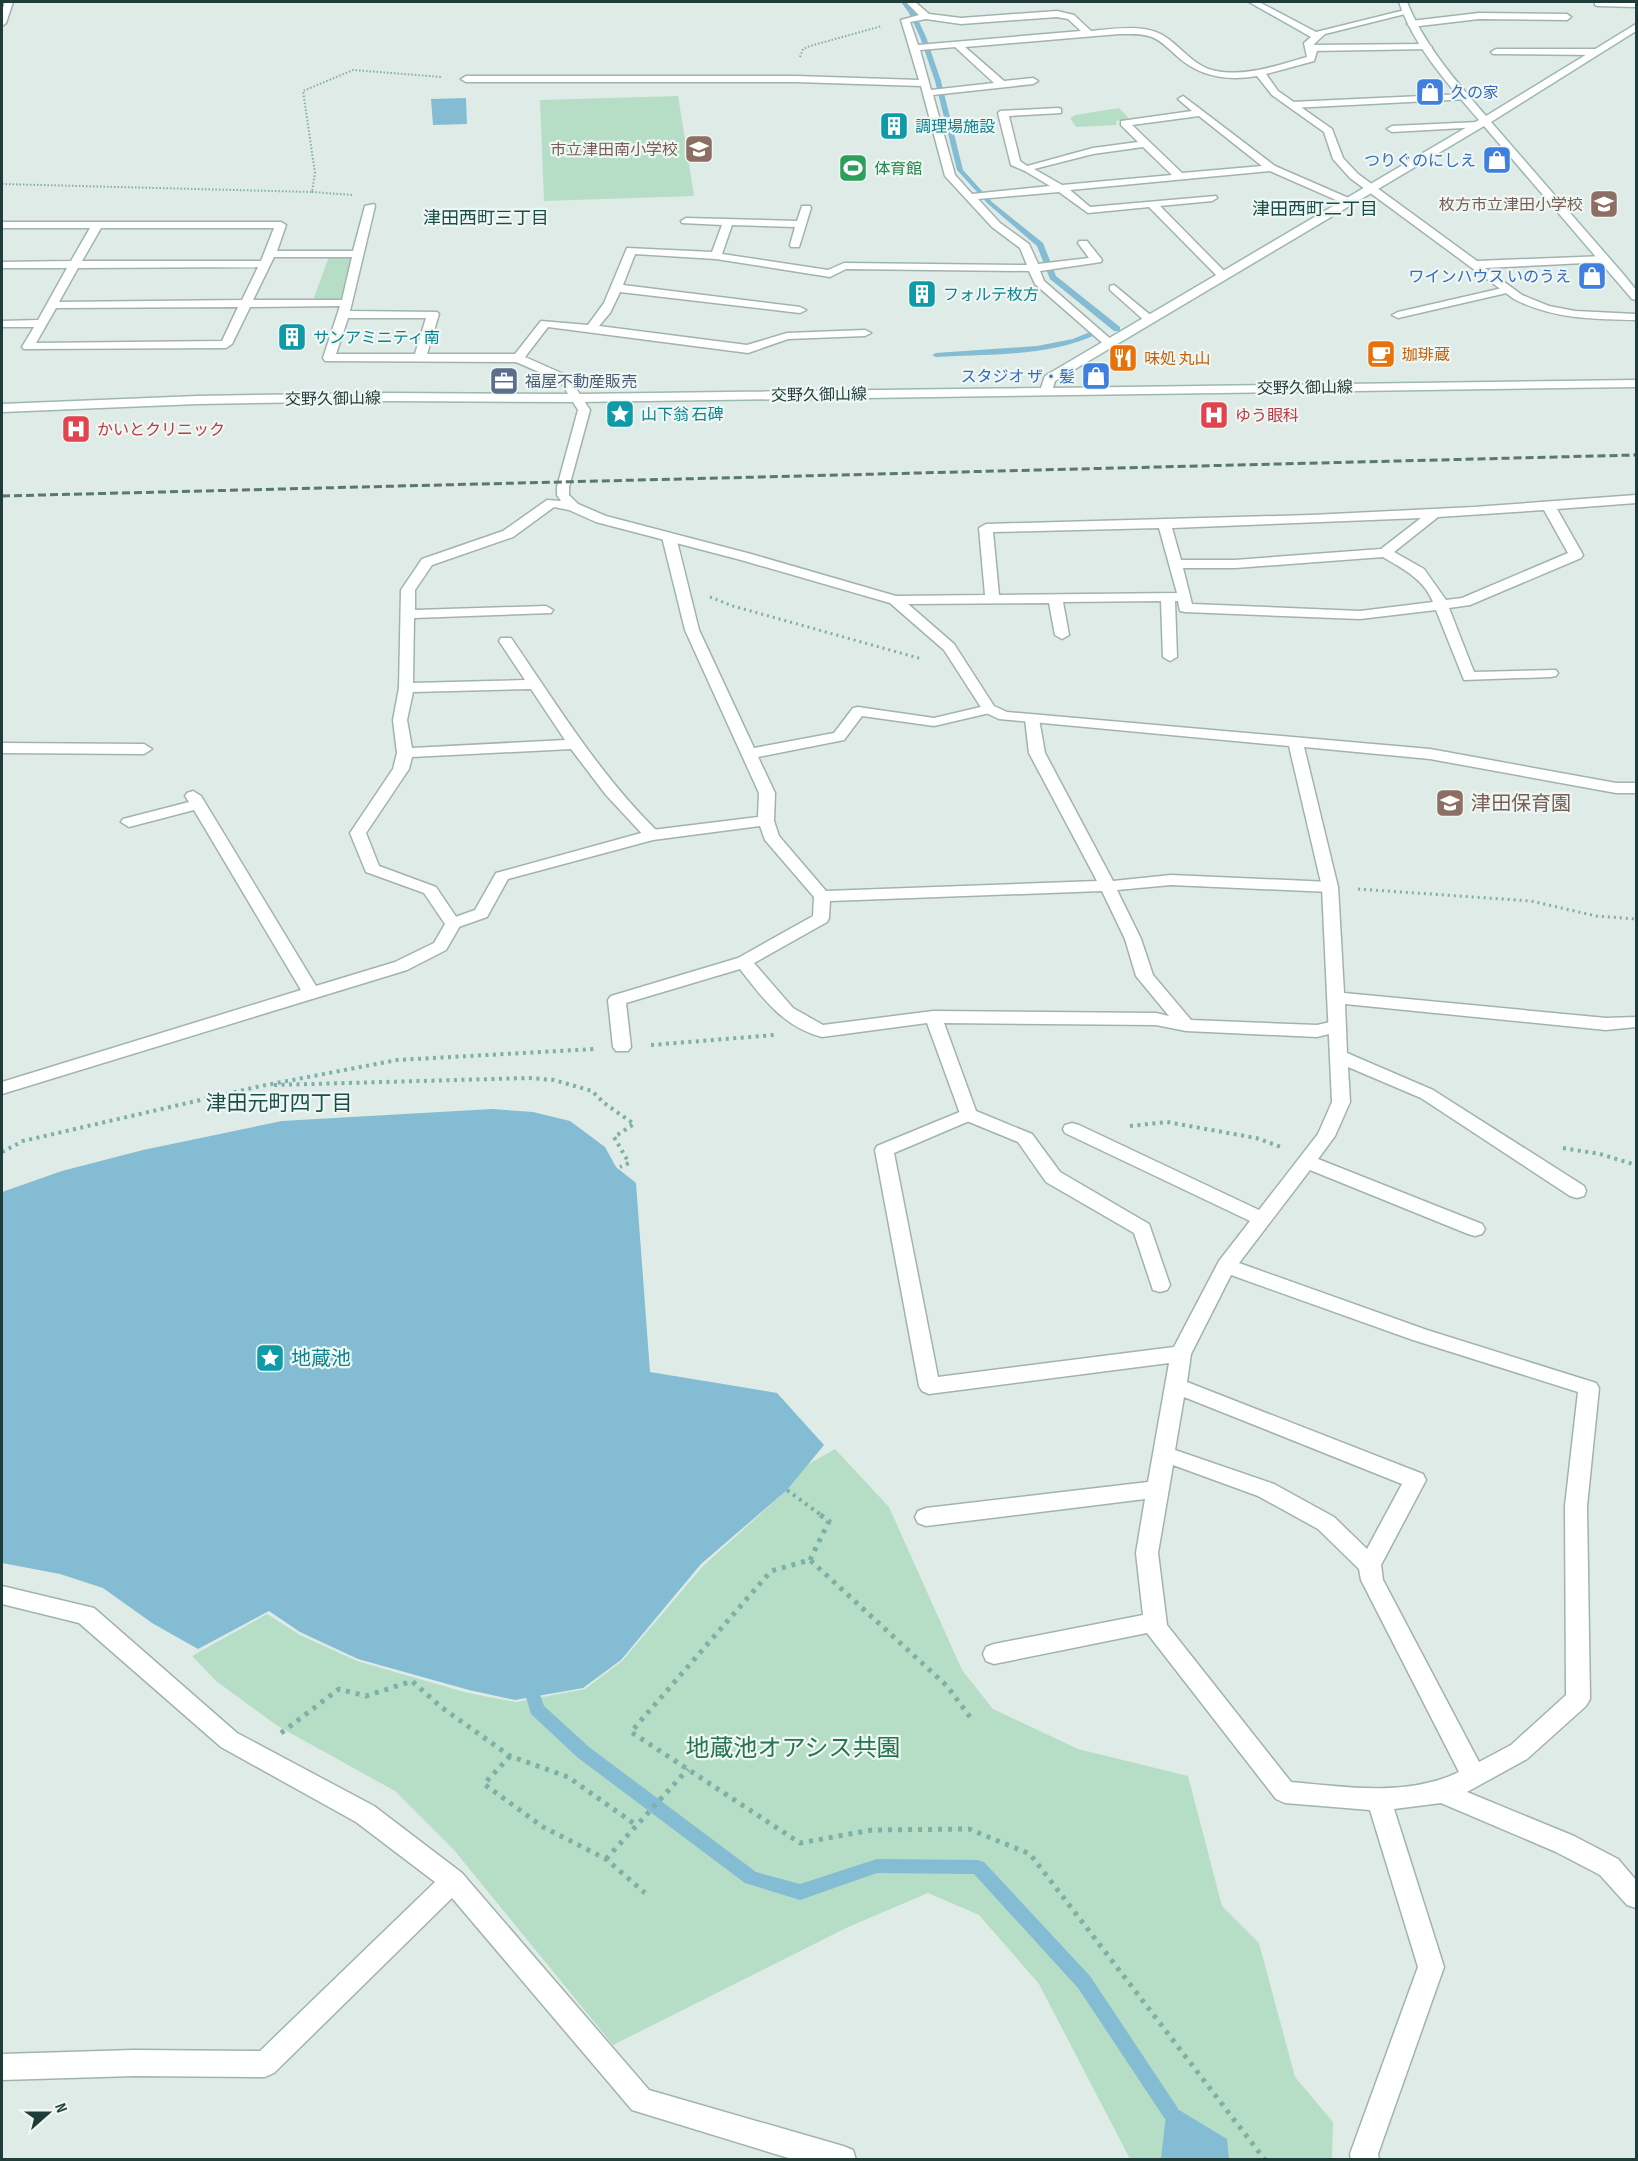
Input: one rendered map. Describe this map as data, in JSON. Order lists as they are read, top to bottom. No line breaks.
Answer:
{"streets":{"street":["交野久御山線"]},"districts":["津田西町二丁目","津田西町三丁目","津田元町四丁目"],"parks":["地蔵池オアシス共園"],"places":{"shop":["久の家","つりぐのにしえ","ワインハウス いのうえ","スタジオ ザ・髪"],"building":["調理場施設","フォルテ枚方","サンアミニティ南"],"school or university":["市立津田南小学校","枚方市立津田小学校","津田保育園"],"sports":["体育館"],"cafe":["珈琲蔵"],"restaurant":["味処 丸山"],"office":["福屋不動産販売"],"place":["山下翁 石碑","地蔵池"],"hospital":["ゆう眼科","かいとクリニック"]},"north":"right"}
